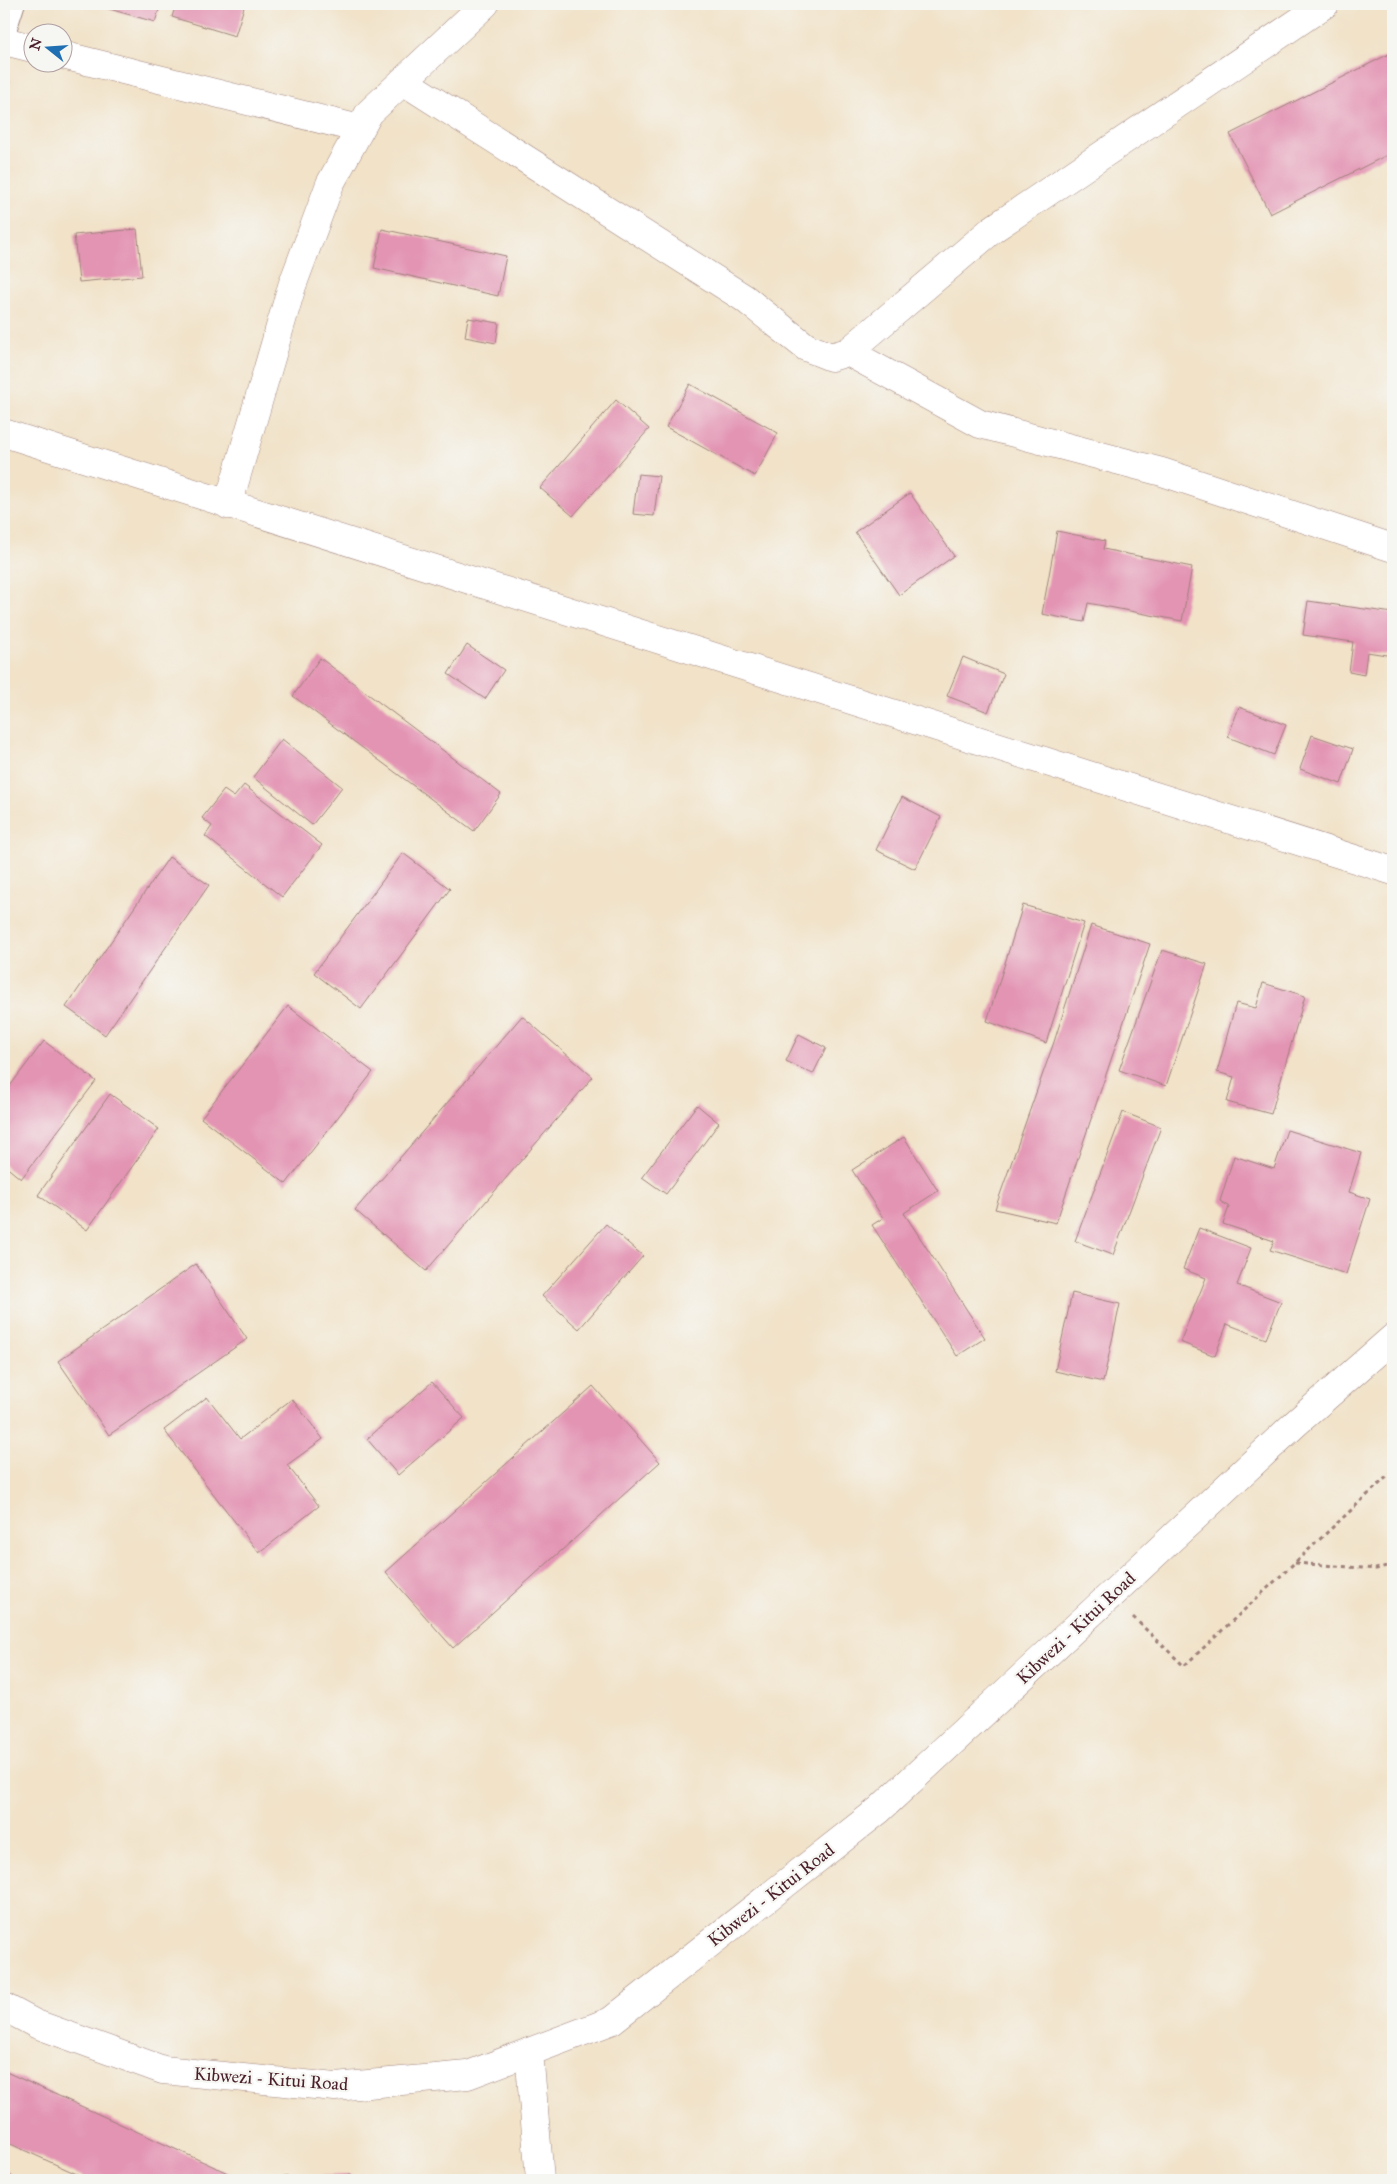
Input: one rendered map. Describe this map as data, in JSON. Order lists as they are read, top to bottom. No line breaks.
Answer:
{"streets":{"street":["Kibwezi - Kitui Road"]},"north":"left"}
